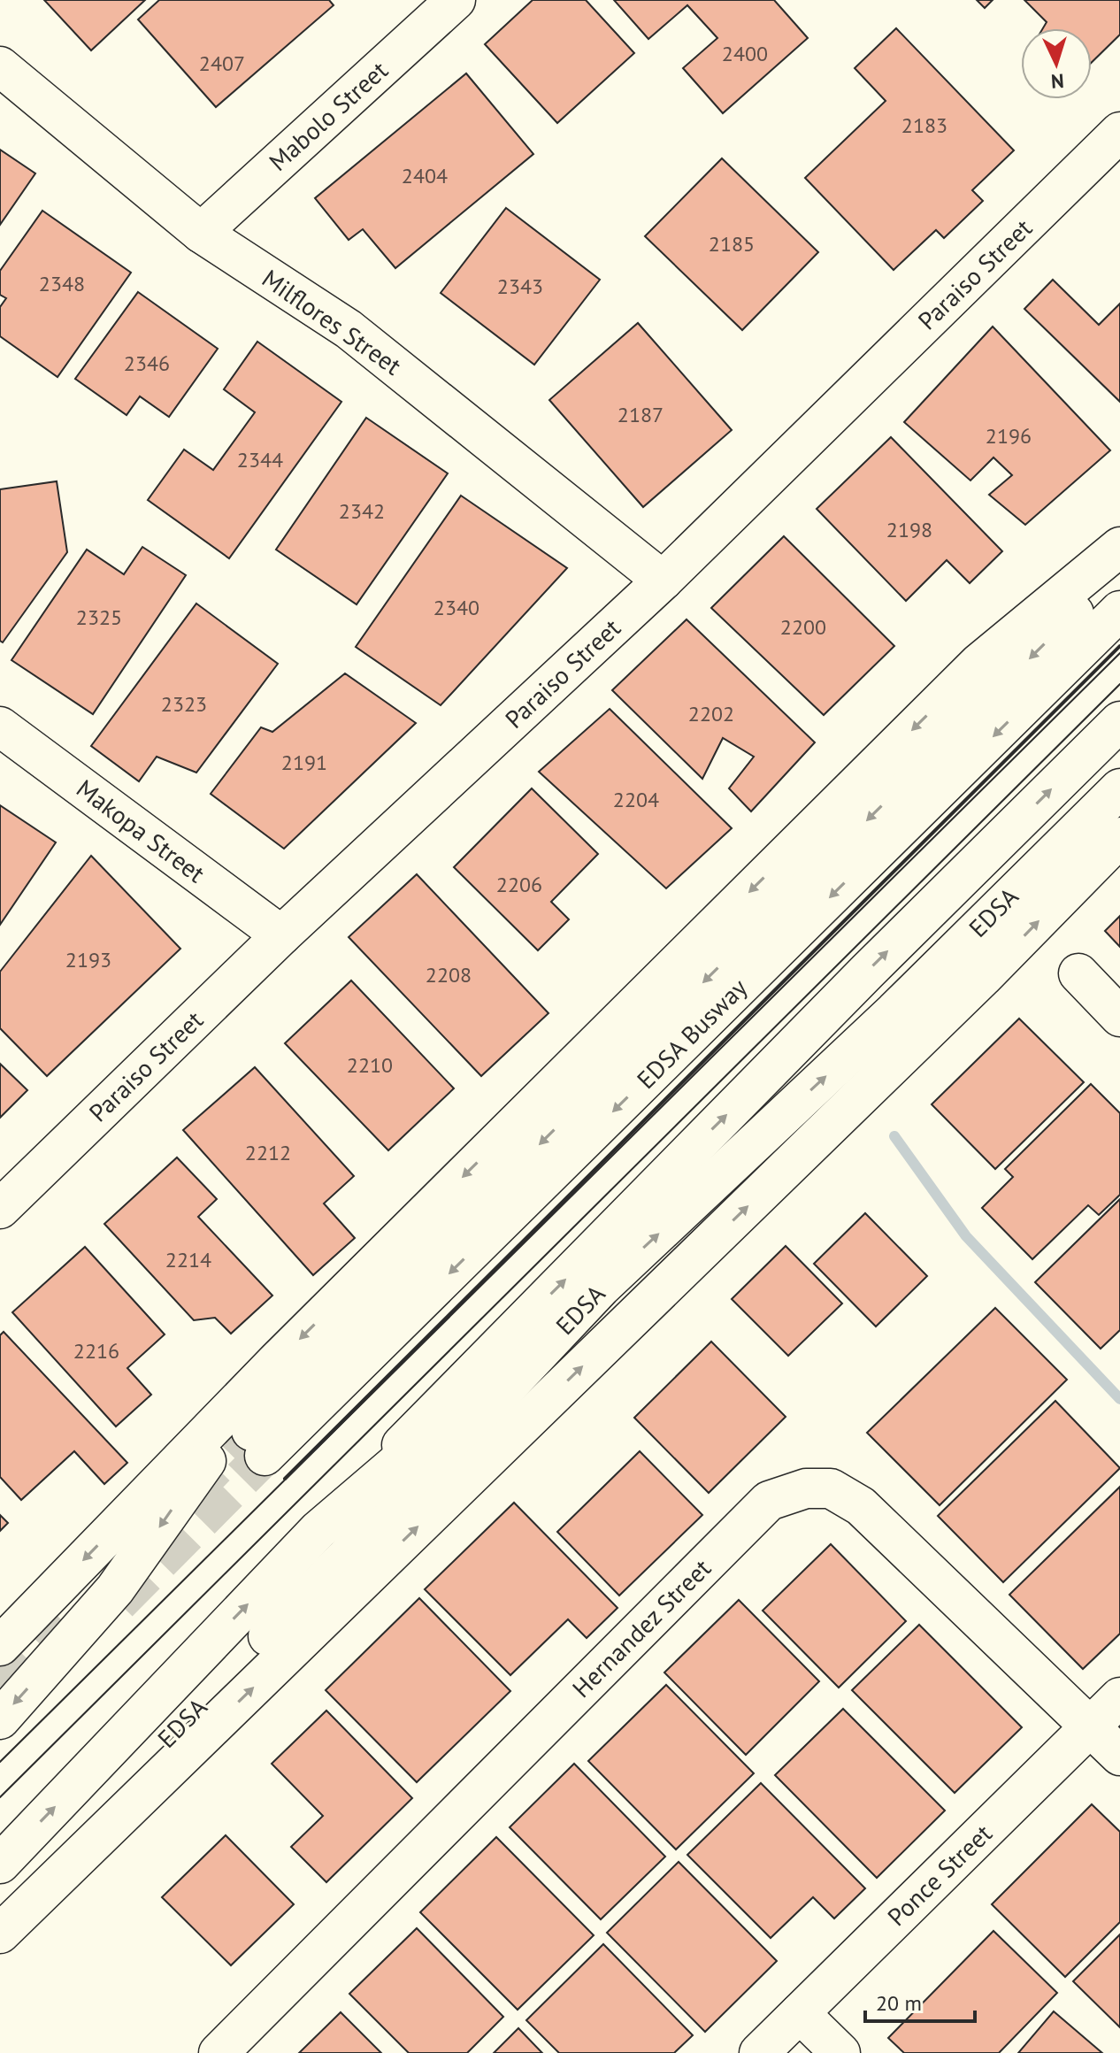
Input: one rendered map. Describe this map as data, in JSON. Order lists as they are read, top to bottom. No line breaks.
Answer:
{"streets":{"main road":["Mabolo Street","Paraiso Street","Milflores Street","Makopa Street","EDSA","EDSA Busway","Hernandez Street","Ponce Street"]},"crossings":[["Mabolo Street","Milflores Street"],["Paraiso Street","Milflores Street"],["Paraiso Street","Makopa Street"],["Hernandez Street","Ponce Street"]],"house_numbers":["2400","2407","2183","2404","2185","2348","2343","2346","2187","2196","2344","2342","2198","2340","2325","2200","2323","2202","2191","2204","2206","2193","2208","2210","2212","2214","2216"],"scale_bar":"20 m","north":"bottom"}
